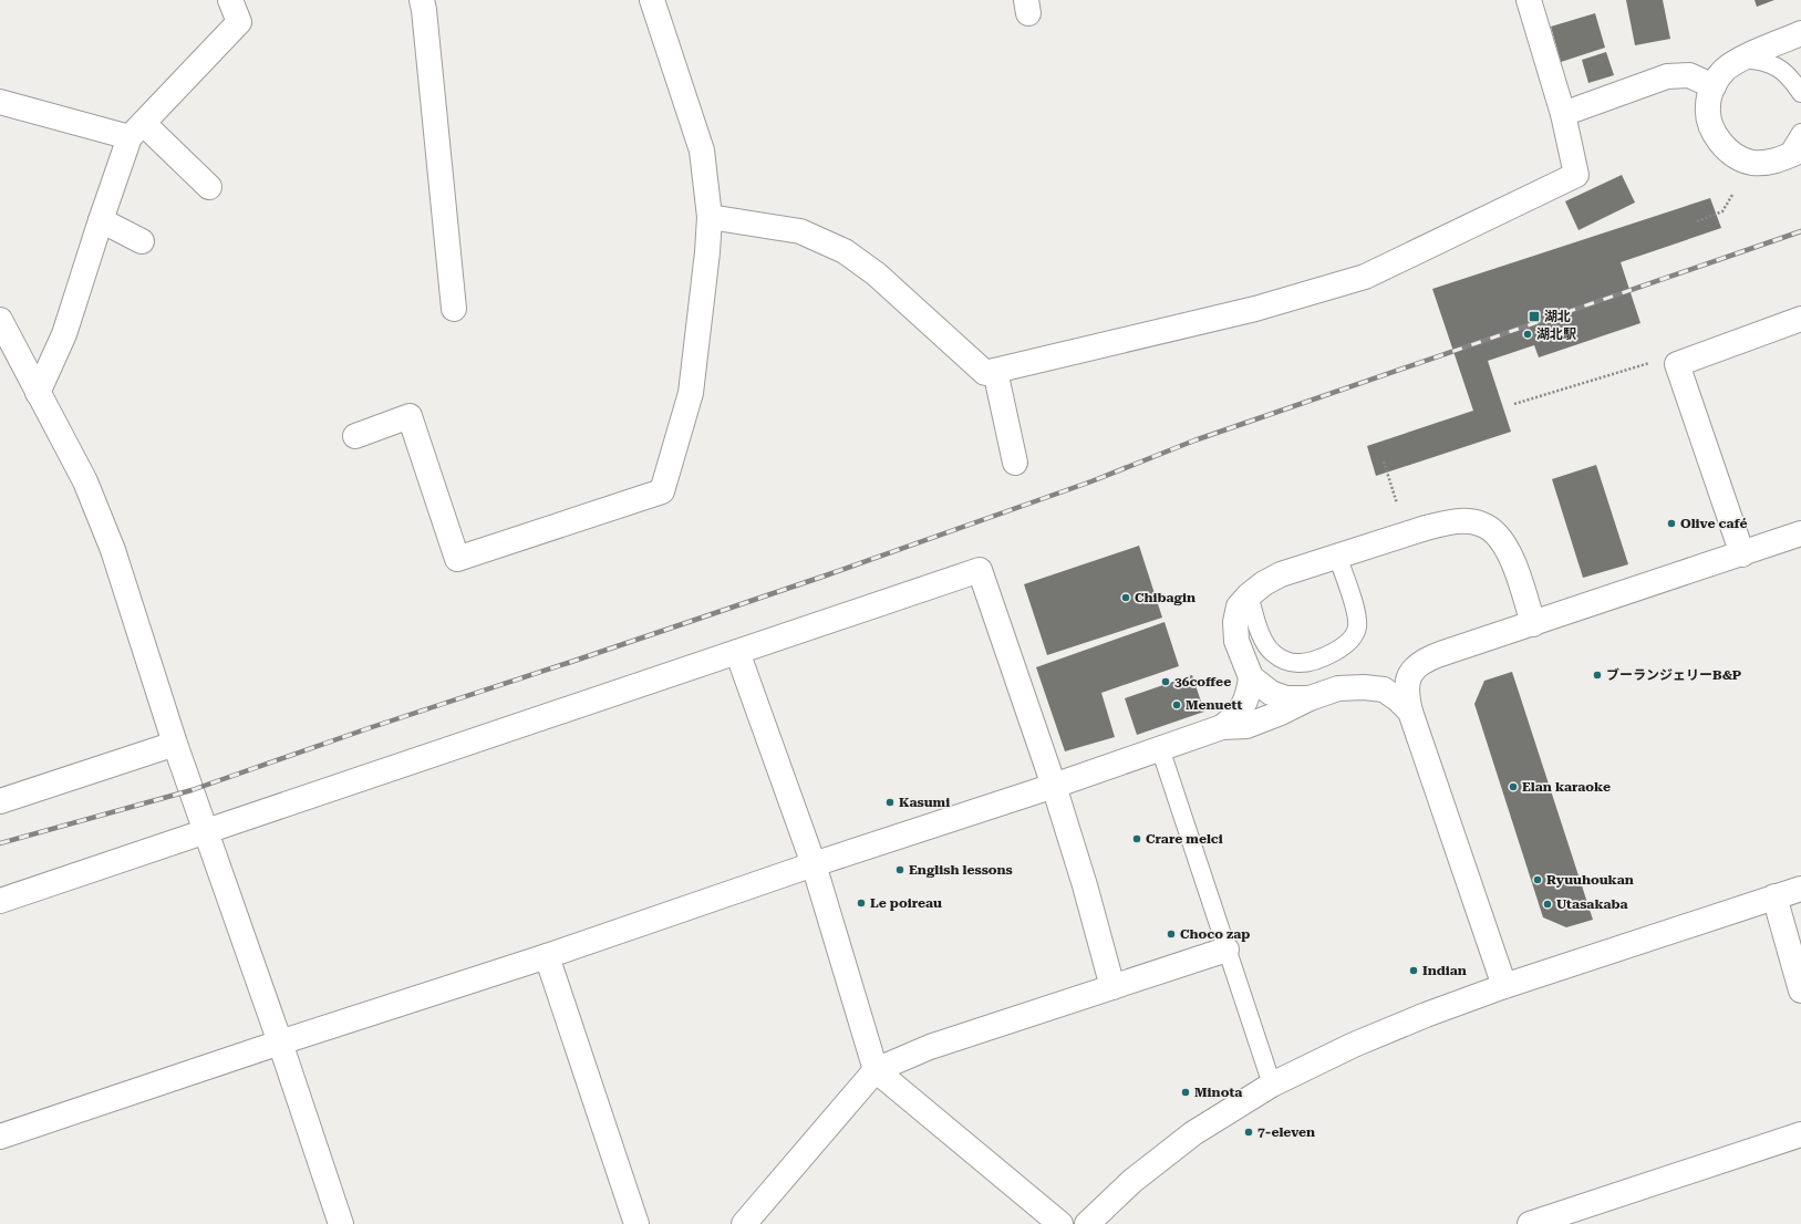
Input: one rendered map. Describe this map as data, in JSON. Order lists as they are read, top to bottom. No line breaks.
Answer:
{"places":{"transit":["湖北"],"other":["湖北駅","Olive café","Chibagin","ブーランジェリーB&P","36coffee","Menuett","Elan karaoke","Kasumi","Crare melci","English lessons","Ryuuhoukan","Le poireau","Utasakaba","Choco zap","Indian","Minota","7-eleven"]}}
